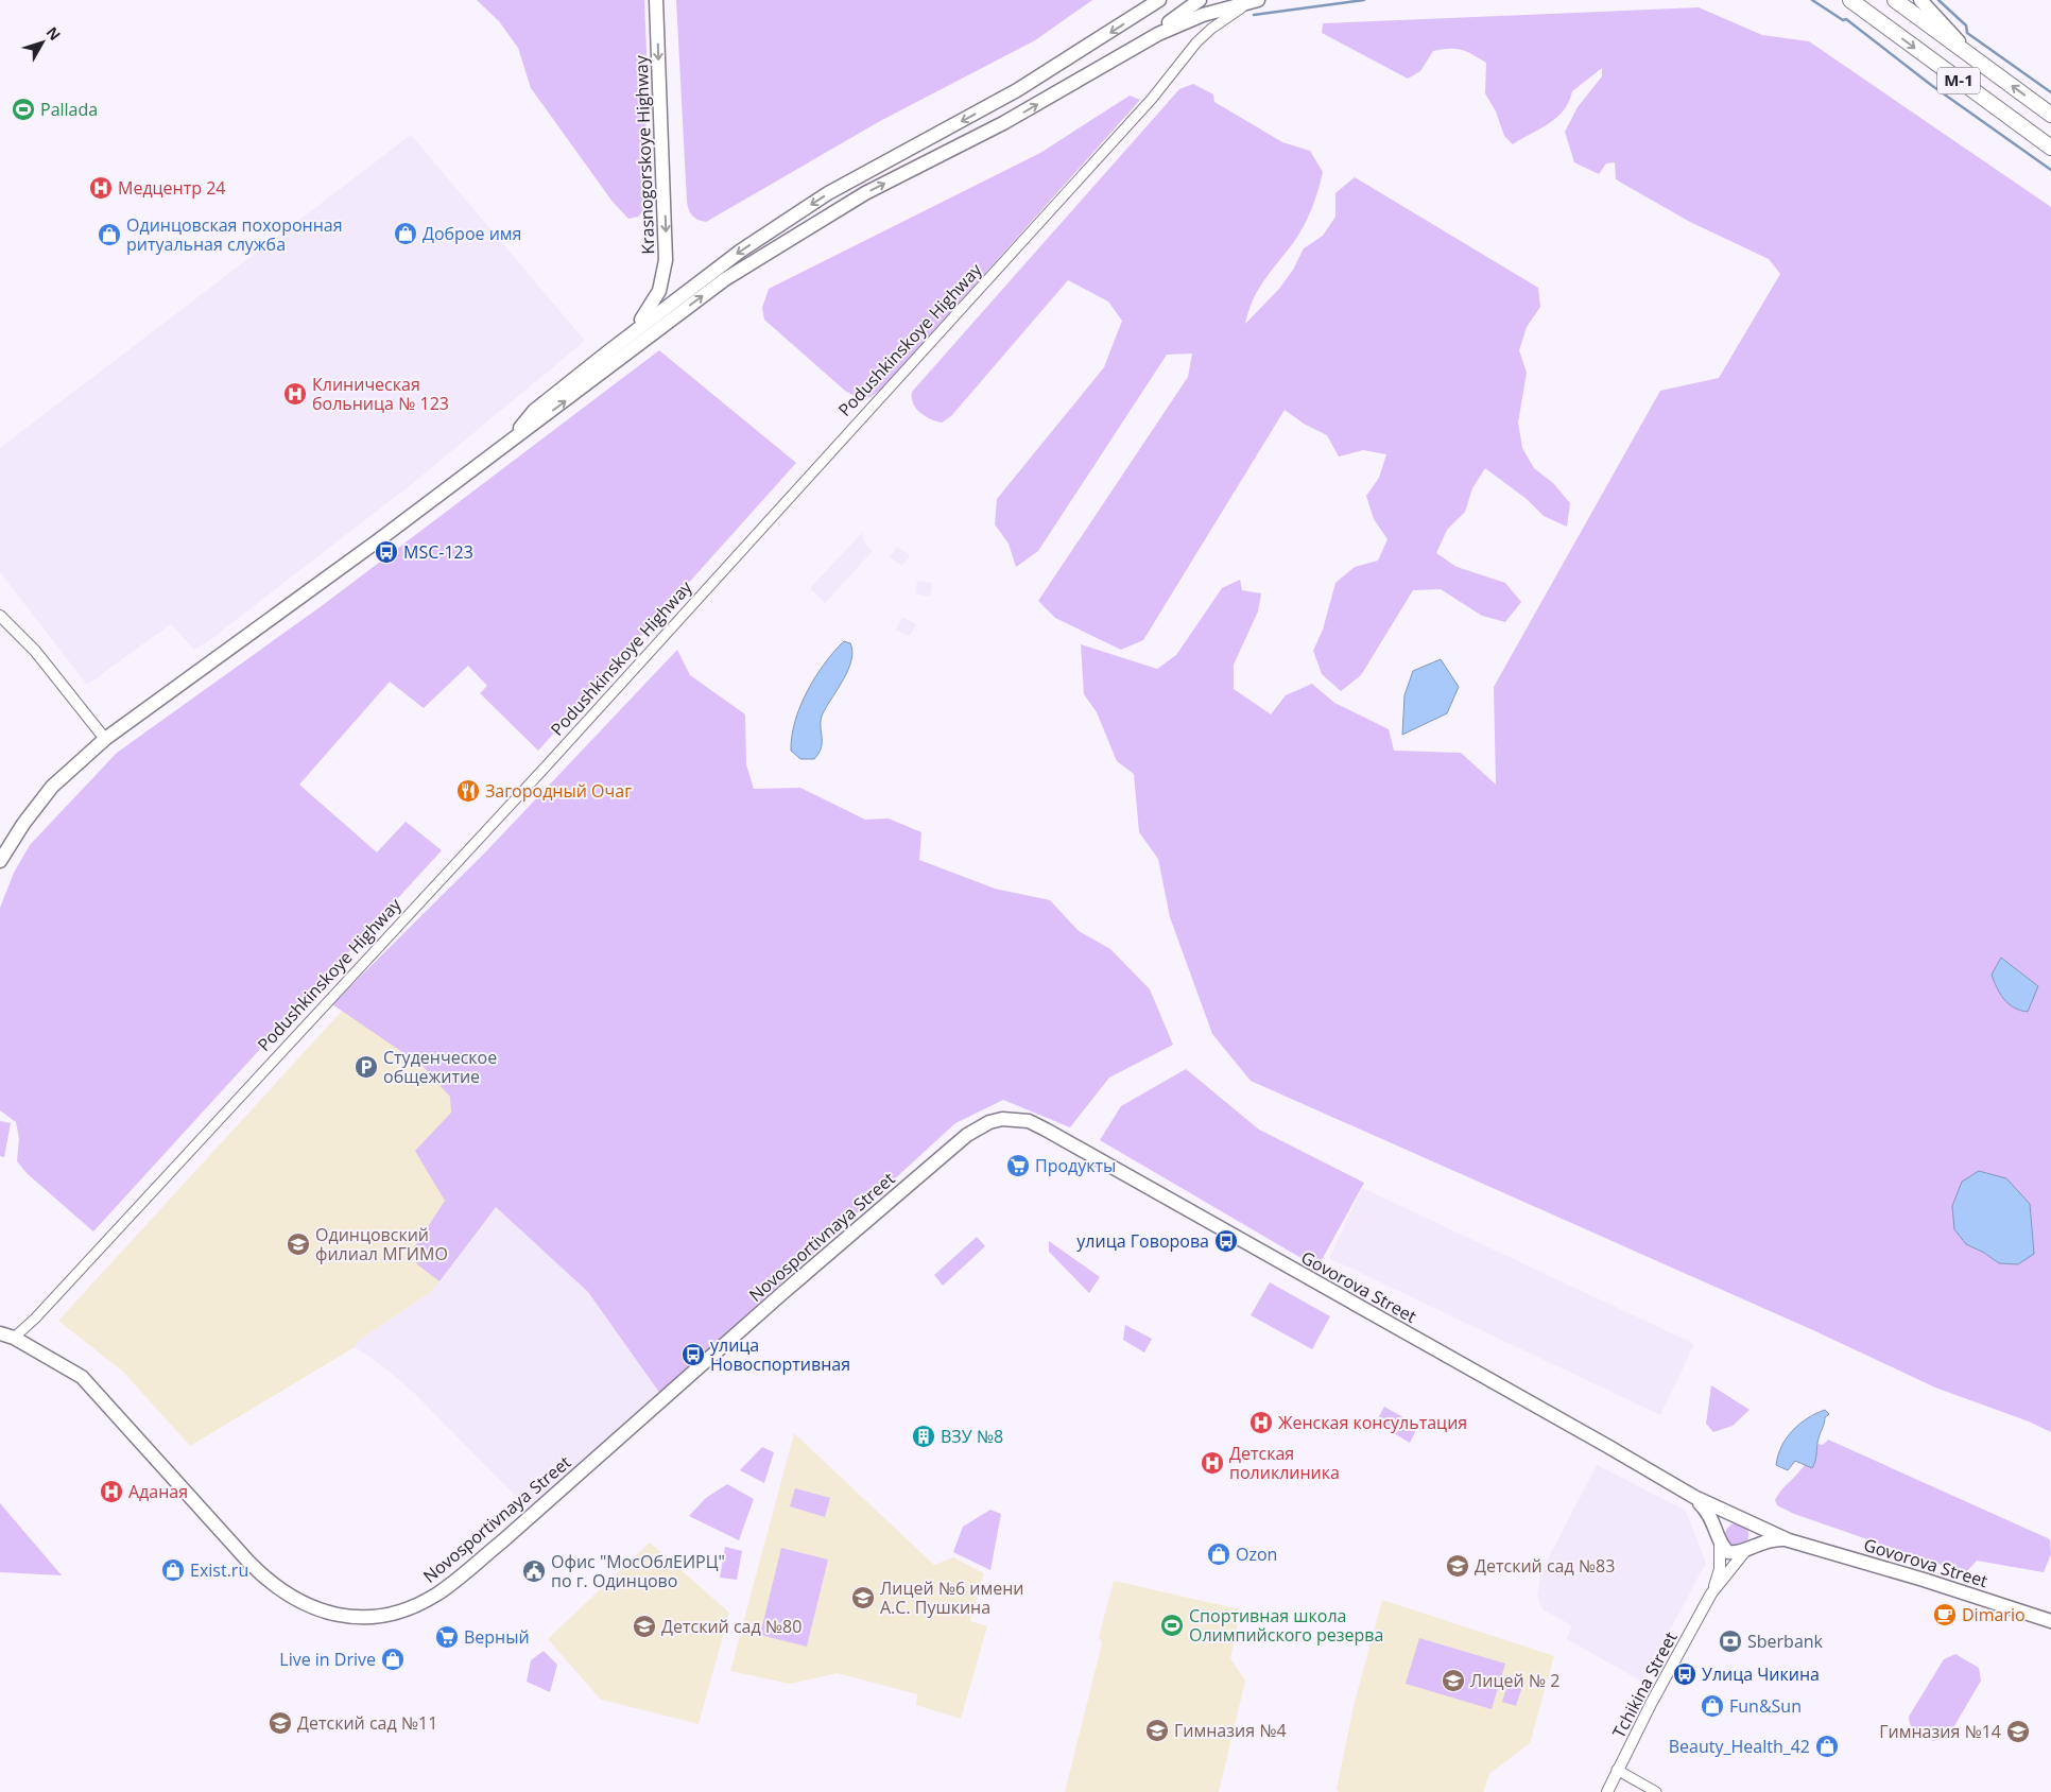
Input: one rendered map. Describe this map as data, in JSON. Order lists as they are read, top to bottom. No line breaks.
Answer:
{"streets":{"highway":["М-1"],"main road":["Krasnogorskoye Highway","Novosportivnaya Street","Govorova Street"],"street":["Podushkinskoye Highway","Tchikina Street"]},"crossings":[["Podushkinskoye Highway","Novosportivnaya Street"],["Novosportivnaya Street","Govorova Street"],["Govorova Street","Tchikina Street"]],"one_way":["Krasnogorskoye Highway"],"places":{"sports":["Pallada","Спортивная школа Олимпийского резерва"],"hospital":["Медцентр 24","Клиническая больница № 123","Женская консультация","Детская поликлиника","Аданая"],"shop":["Доброе имя","Одинцовская похоронная ритуальная служба","Ozon","Exist.ru","Live in Drive","Fun&Sun","Beauty_Health_42"],"bus stop":["MSC-123","улица Говорова","улица Новоспортивная","Улица Чикина"],"restaurant":["Загородный Очаг"],"parking":["Студенческое общежитие"],"supermarket":["Продукты","Верный"],"school or university":["Одинцовский филиал МГИМО","Детский сад №83","Лицей №6 имени А.С. Пушкина","Детский сад №80","Лицей № 2","Детский сад №11","Гимназия №4","Гимназия №14"],"building":["ВЗУ №8"],"public building":["Офис \"МосОблЕИРЦ\" по г. Одинцово"],"cafe":["Dimario"],"bank":["Sberbank"]},"north":"top right"}
